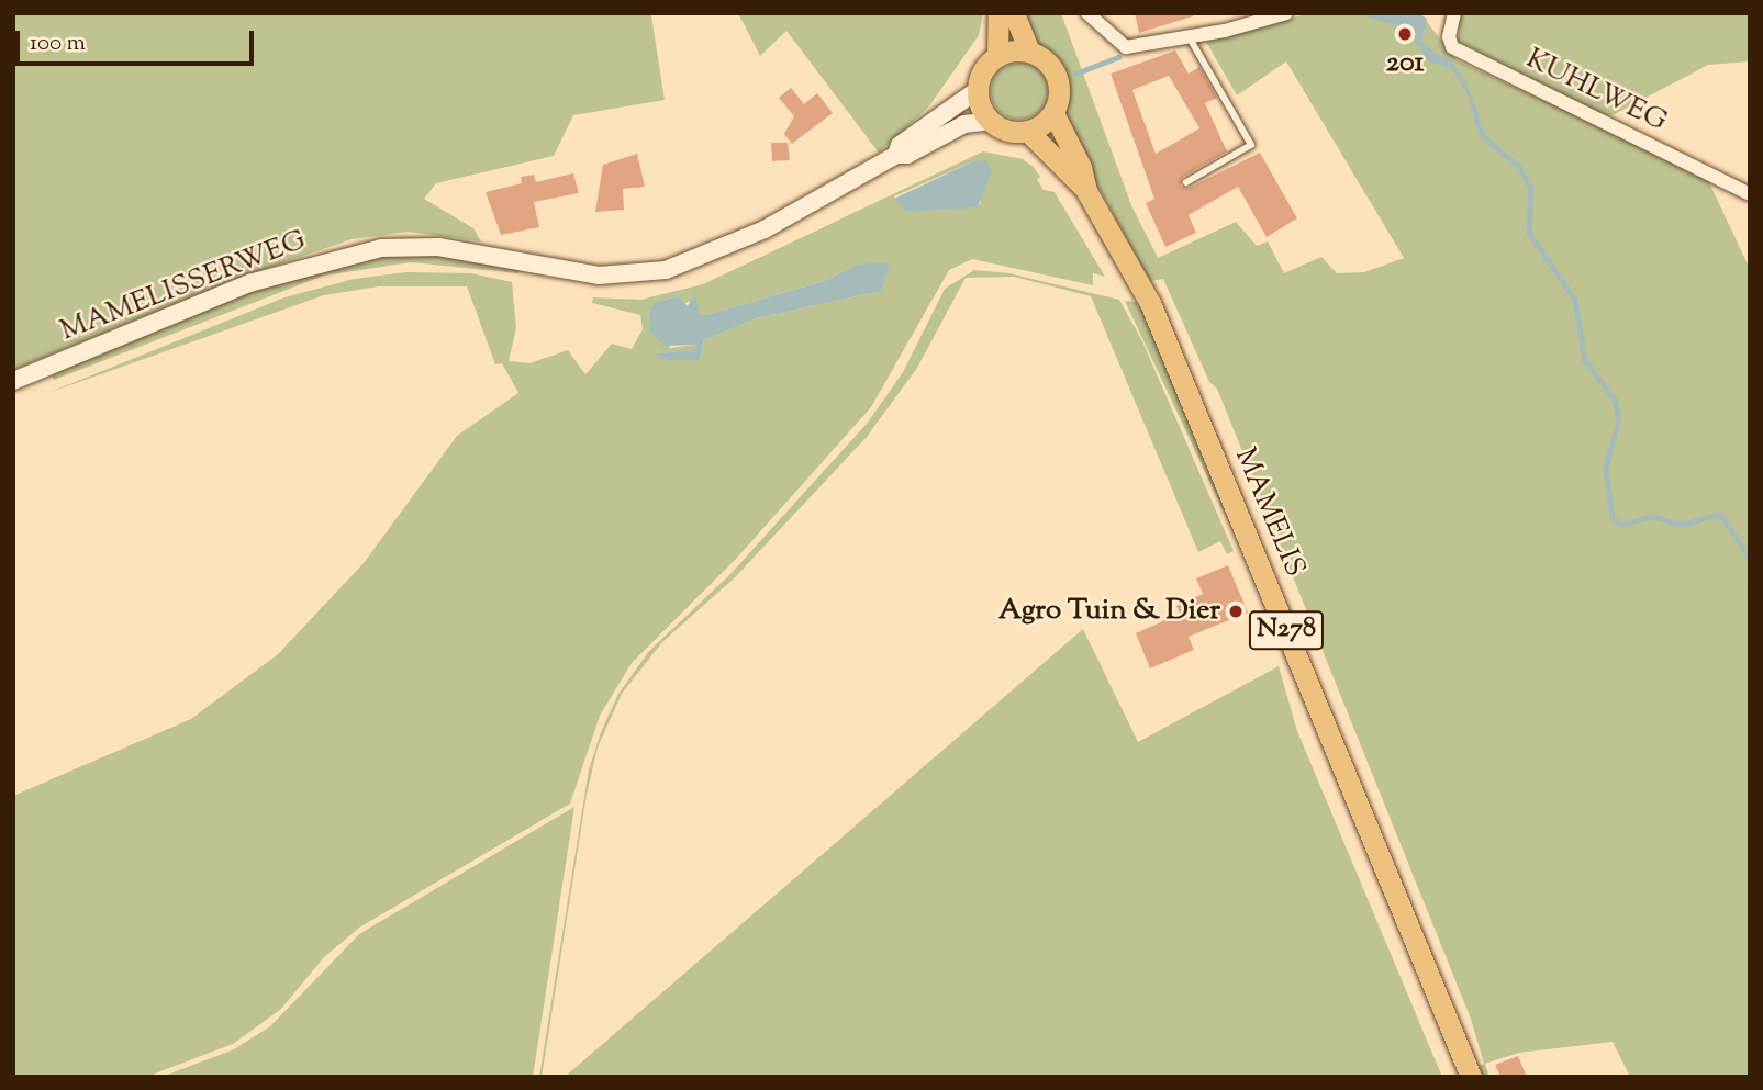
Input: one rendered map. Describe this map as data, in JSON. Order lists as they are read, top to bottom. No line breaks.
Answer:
{"streets":{"main road":["MAMELIS","N278"],"street":["KUHLWEG","MAMELISSERWEG"]},"crossings":[["MAMELISSERWEG","MAMELIS"],["MAMELISSERWEG","N278"],["MAMELIS","N278"]],"places":["201","Agro Tuin & Dier"],"scale_bar":"100 m"}
